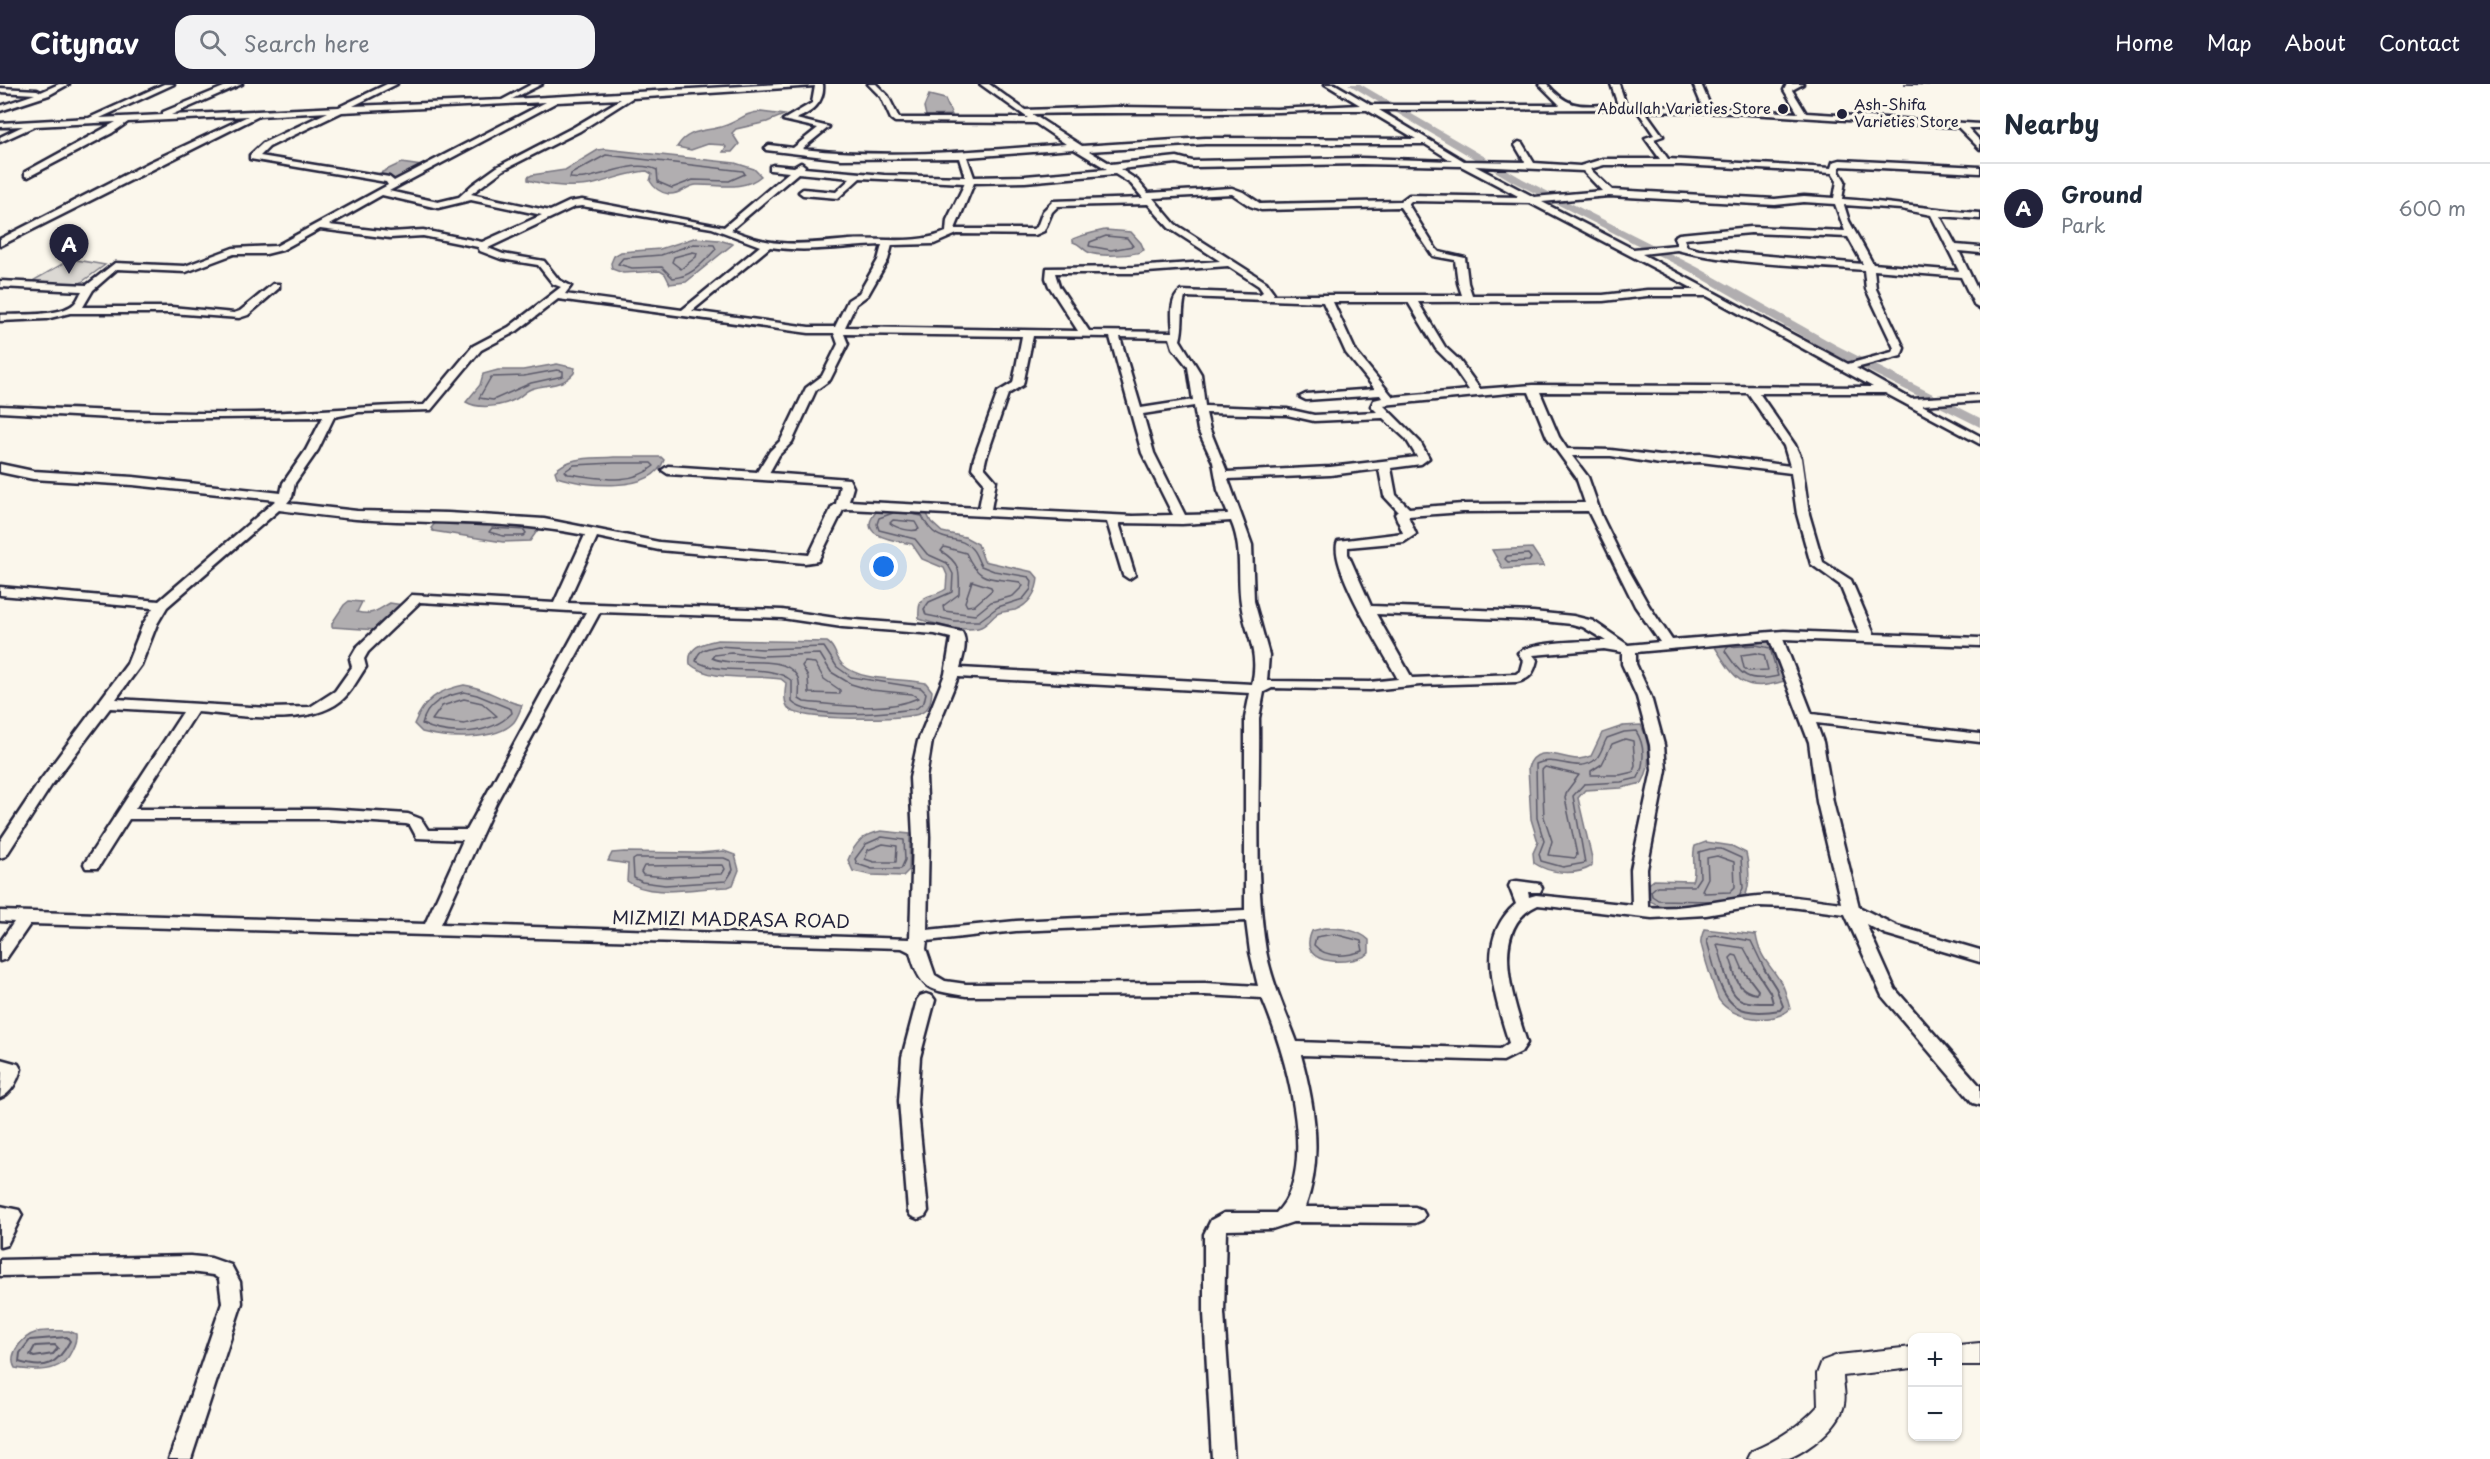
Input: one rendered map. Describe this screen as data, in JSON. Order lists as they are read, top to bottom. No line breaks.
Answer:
{"streets":{"street":["MIZMIZI MADRASA ROAD"]},"places":["Abdullah Varieties Store","Ash-Shifa Varieties Store"],"page":{"header":"Citynav","search":"Search here","nav":["Home","Map","About","Contact"],"heading":"Nearby","list":[{"mark":"A","name":"Ground","note":"Park","value":"600 m"}],"pins":"A","map_buttons":["+","−"]}}
